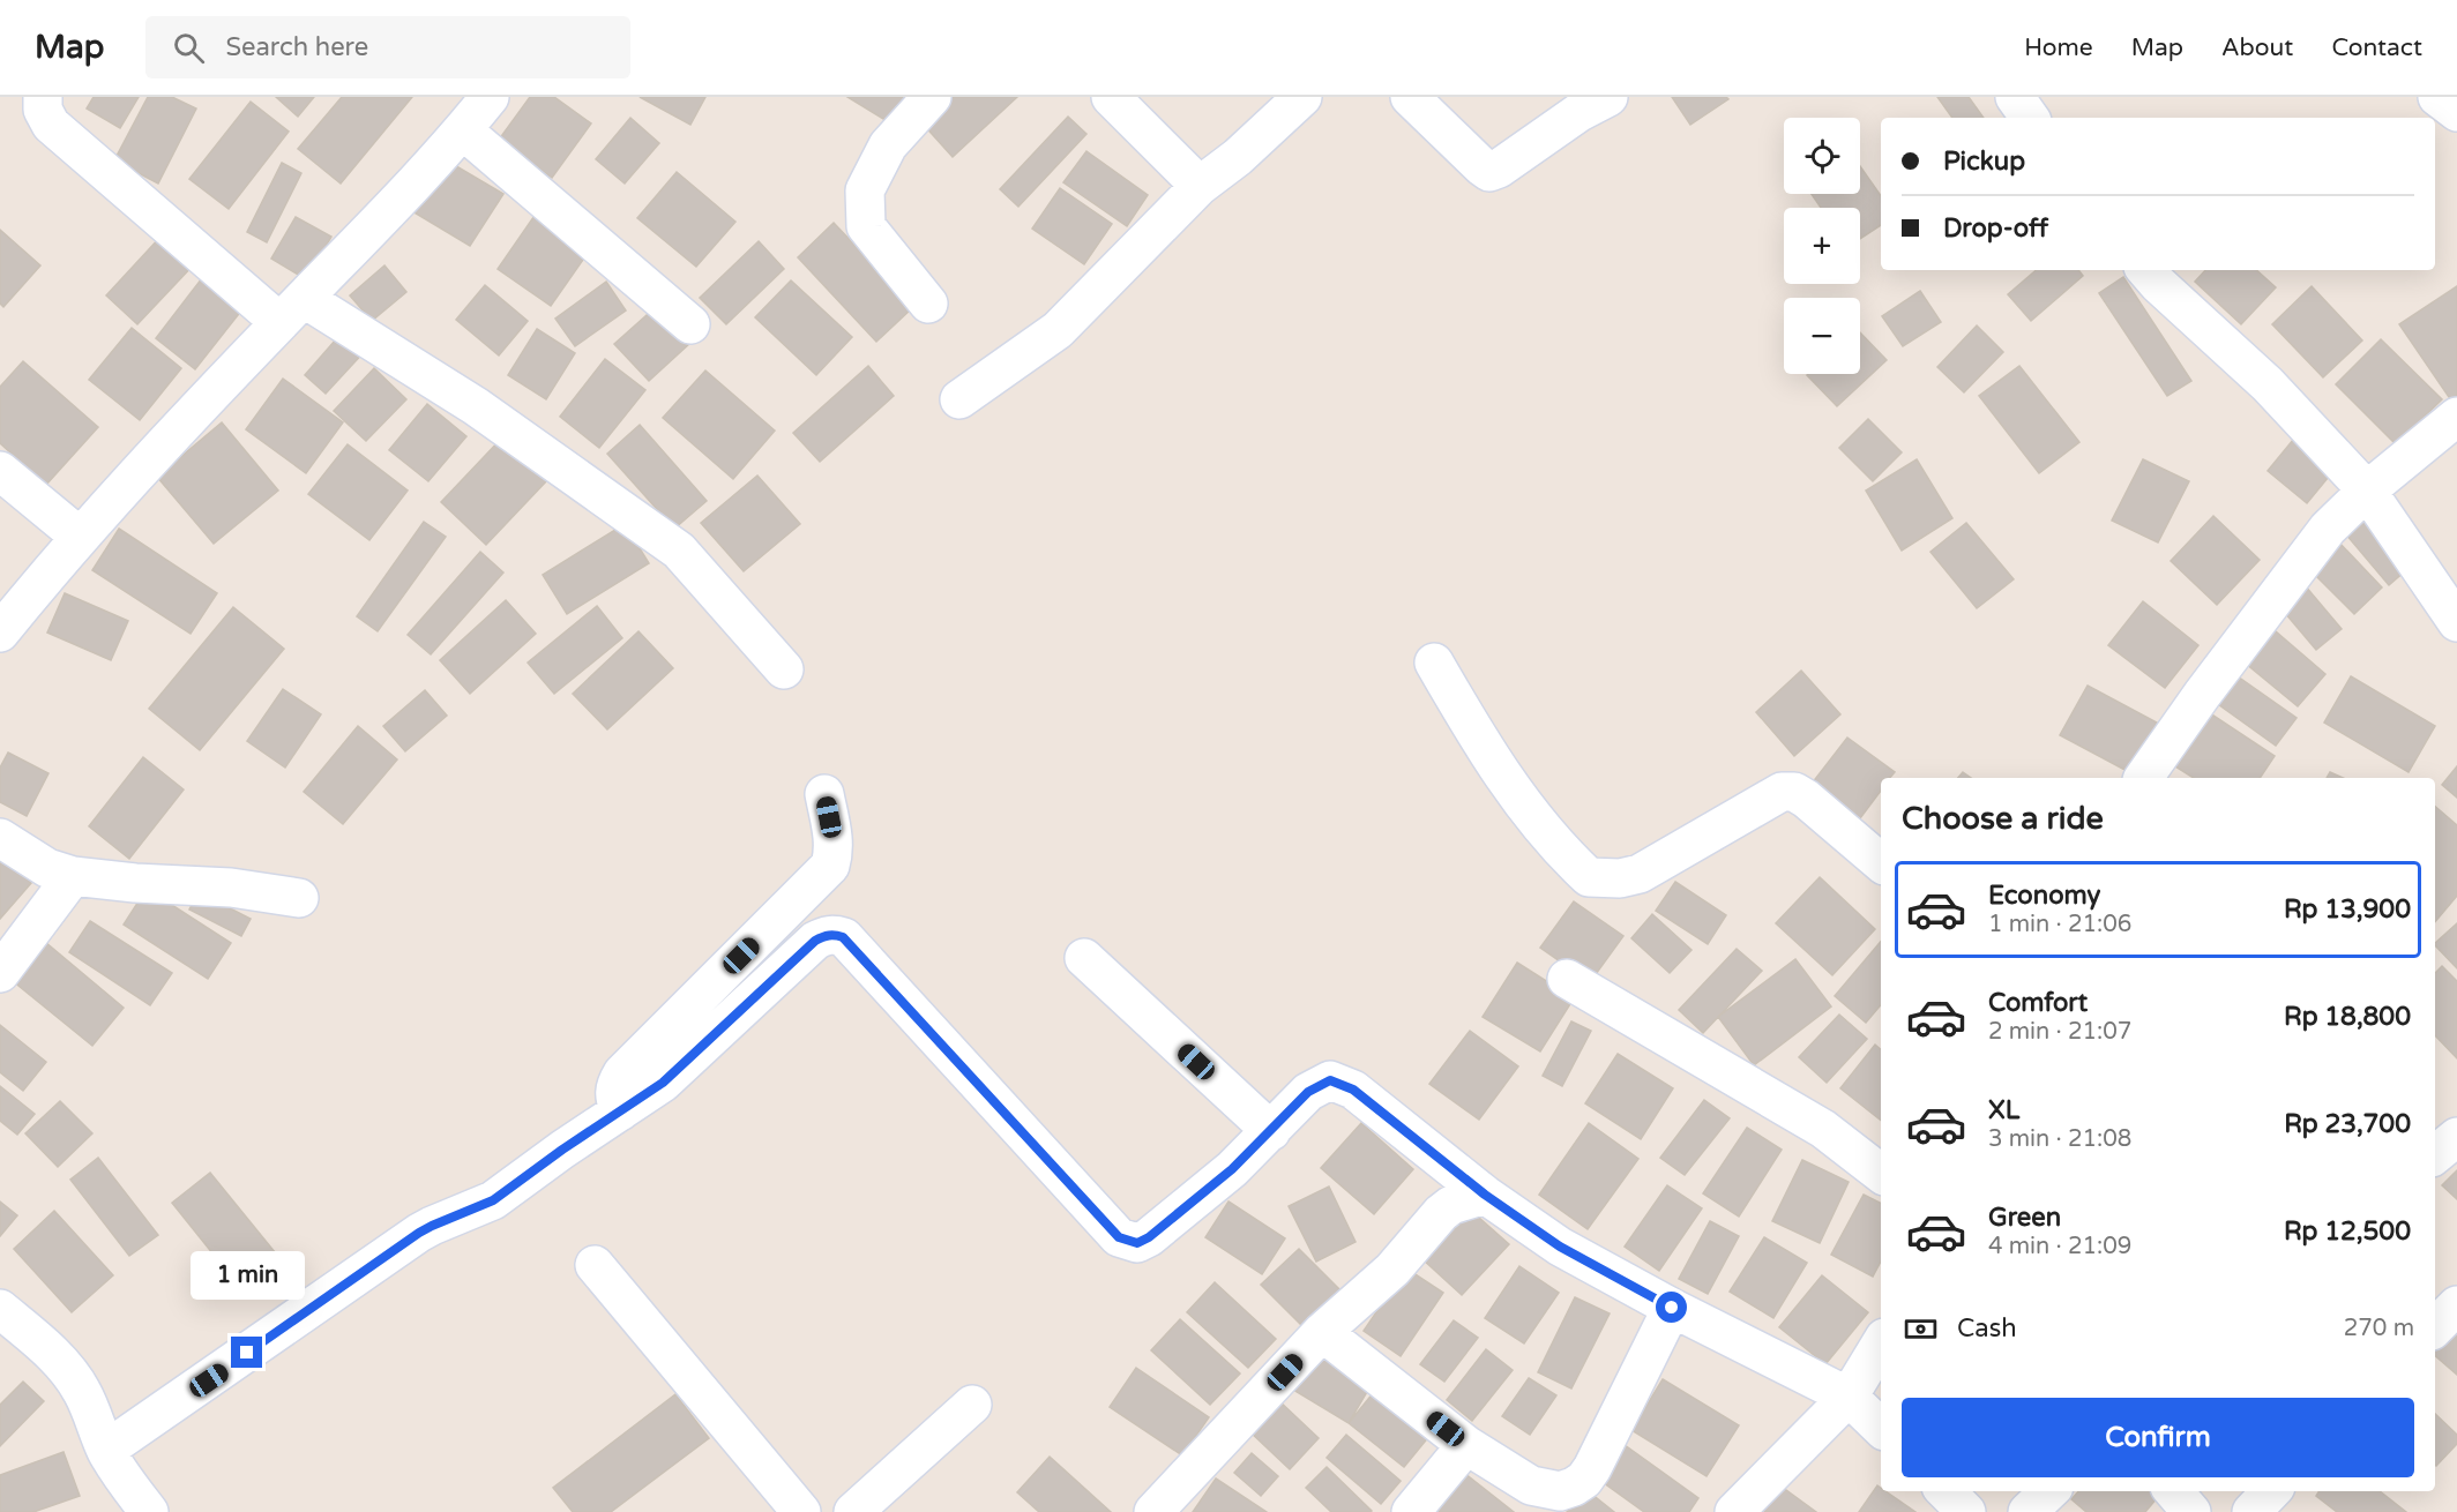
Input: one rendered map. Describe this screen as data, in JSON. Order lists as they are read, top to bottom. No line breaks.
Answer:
{"page":{"header":"Map","search":"Search here","nav":["Home","Map","About","Contact"],"map_buttons":["+","−"],"banner":["Pickup","Drop-off"],"heading":"Choose a ride","list":[{"name":"Economy","note":"1 min · 21:06","value":"Rp 13,900"},{"name":"Comfort","note":"2 min · 21:07","value":"Rp 18,800"},{"name":"XL","note":"3 min · 21:08","value":"Rp 23,700"},{"name":"Green","note":"4 min · 21:09","value":"Rp 12,500"}],"bubble":"1 min","pay":["Cash","270 m"],"buttons":"Confirm"}}
